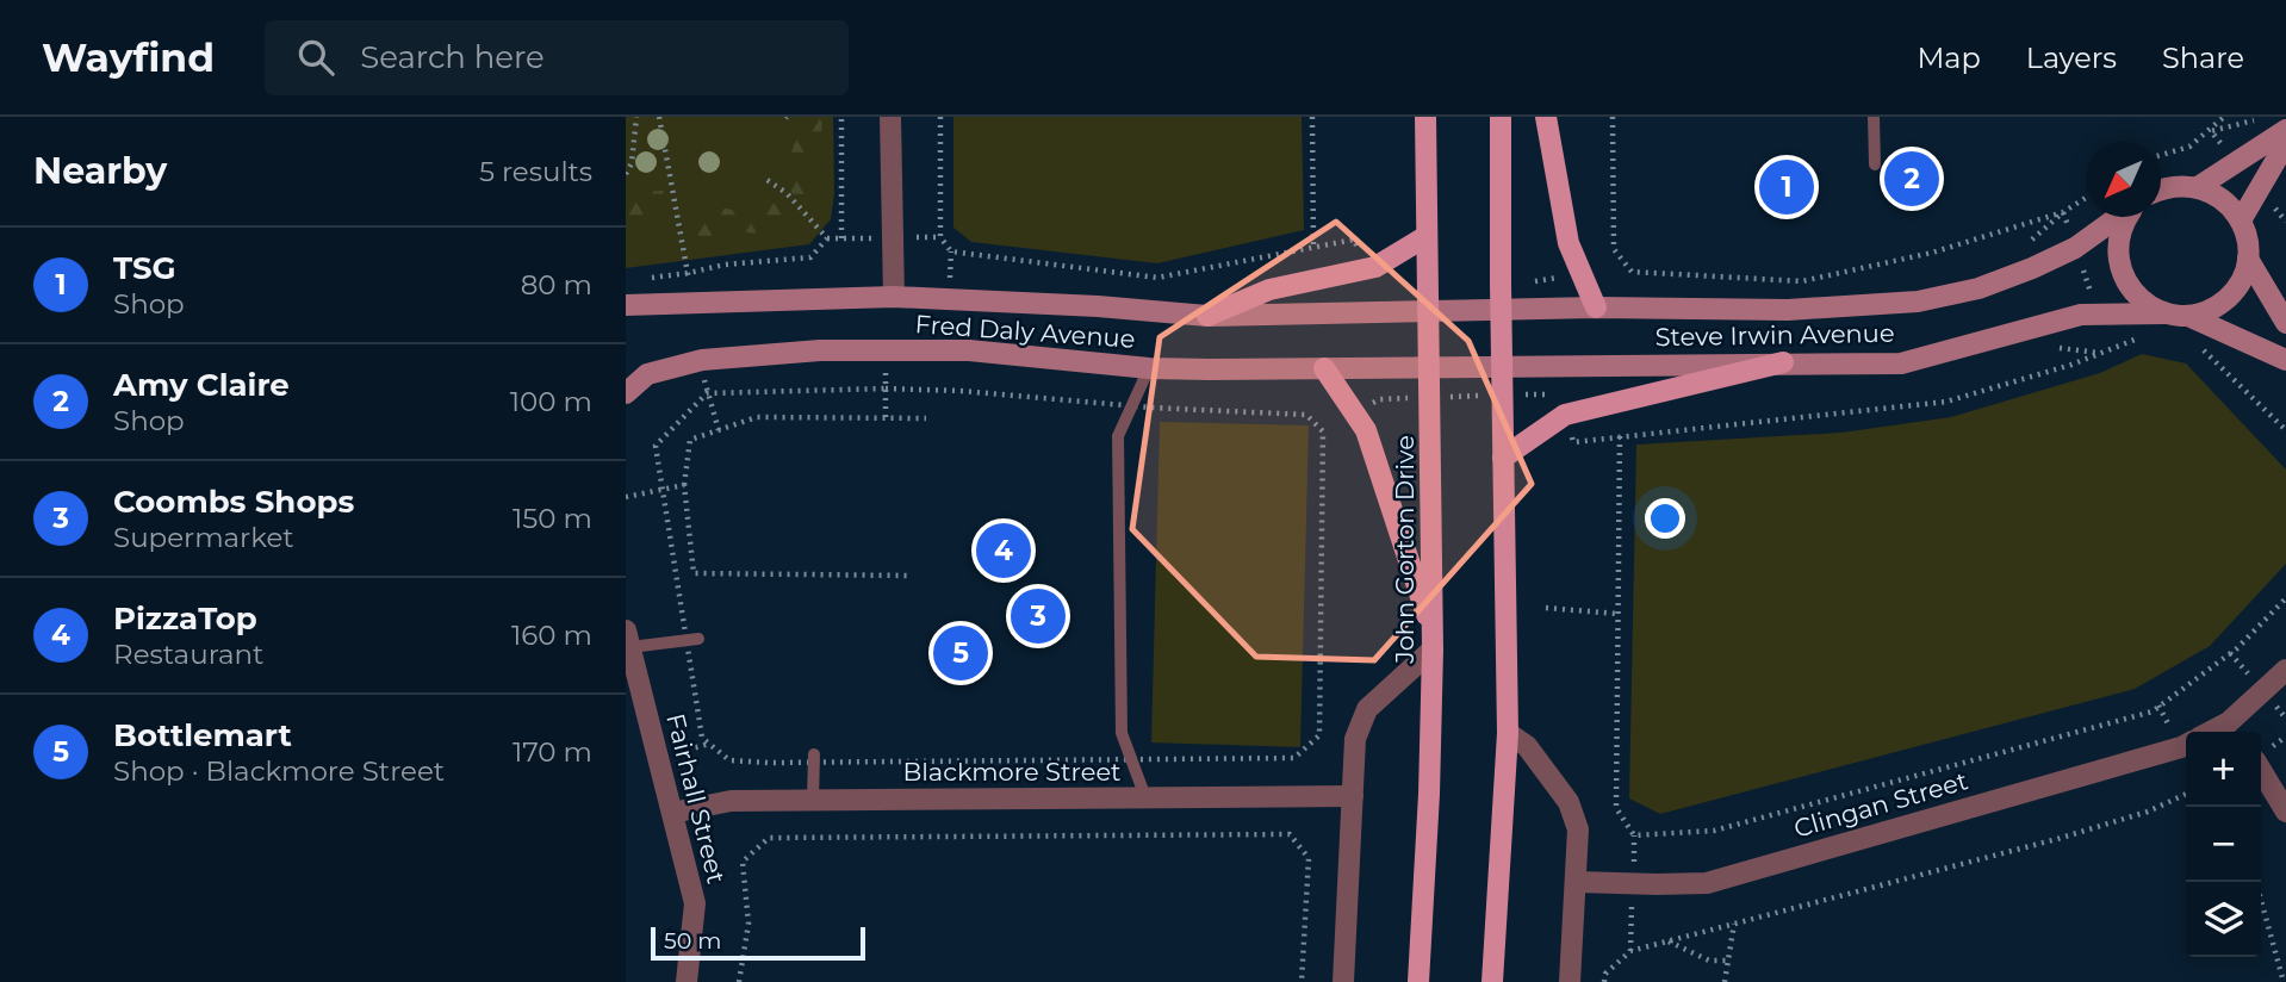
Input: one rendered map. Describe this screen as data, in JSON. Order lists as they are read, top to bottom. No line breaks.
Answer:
{"streets":{"main road":["John Gorton Drive"],"street":["Fred Daly Avenue","Steve Irwin Avenue","Blackmore Street","Fairhall Street","Clingan Street"]},"crossings":[["Fred Daly Avenue","Steve Irwin Avenue"],["Fred Daly Avenue","John Gorton Drive"],["Steve Irwin Avenue","John Gorton Drive"],["Blackmore Street","Fairhall Street"]],"scale_bar":"50 m","north":"bottom left","page":{"header":"Wayfind","search":"Search here","nav":["Map","Layers","Share"],"heading":["Nearby","5 results"],"pins":["2","1","4","3","5"],"list":[{"mark":"1","name":"TSG","note":"Shop","value":"80 m"},{"mark":"2","name":"Amy Claire","note":"Shop","value":"100 m"},{"mark":"3","name":"Coombs Shops","note":"Supermarket","value":"150 m"},{"mark":"4","name":"PizzaTop","note":"Restaurant","value":"160 m"},{"mark":"5","name":"Bottlemart","note":"Shop · Blackmore Street","value":"170 m"}],"map_buttons":["+","−"],"scale":"50 m"}}
